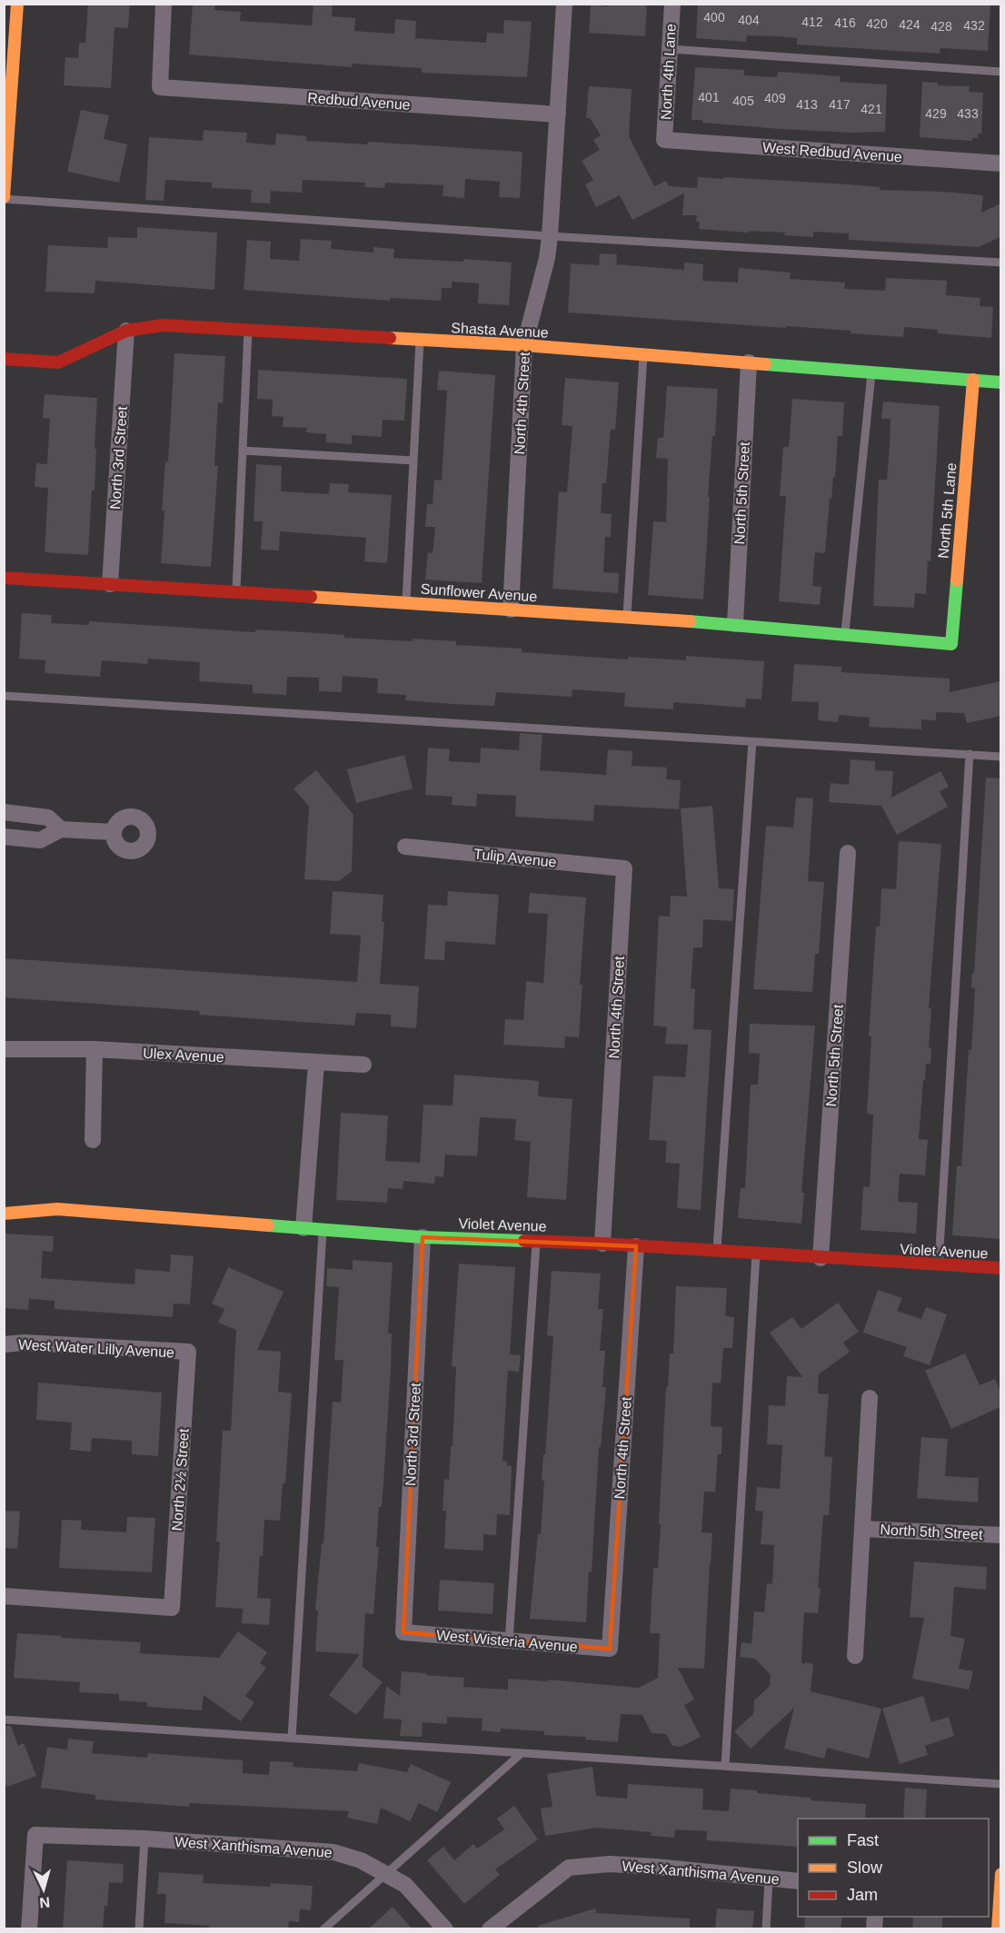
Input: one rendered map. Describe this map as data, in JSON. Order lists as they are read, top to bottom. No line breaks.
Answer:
{"streets":{"street":["North 4th Lane","Redbud Avenue","West Redbud Avenue","Shasta Avenue","North 4th Street","North 3rd Street","North 5th Street","North 5th Lane","Sunflower Avenue","Tulip Avenue","Ulex Avenue","Violet Avenue","West Water Lilly Avenue","North 2½ Street","West Wisteria Avenue","West Xanthisma Avenue"]},"crossings":[["North 4th Lane","West Redbud Avenue"],["Redbud Avenue","North 4th Street"],["Shasta Avenue","North 4th Street"],["Shasta Avenue","North 3rd Street"],["Shasta Avenue","North 5th Street"],["Shasta Avenue","North 5th Lane"],["North 4th Street","Sunflower Avenue"],["North 4th Street","Tulip Avenue"],["North 4th Street","Violet Avenue"],["North 4th Street","West Wisteria Avenue"],["North 3rd Street","Sunflower Avenue"],["North 3rd Street","Violet Avenue"],["North 3rd Street","West Wisteria Avenue"],["North 5th Street","Sunflower Avenue"],["North 5th Street","Violet Avenue"],["North 5th Lane","Sunflower Avenue"],["West Water Lilly Avenue","North 2½ Street"]],"house_numbers":["400","404","412","416","420","424","432","428","401","409","405","413","417","421","429","433"],"legend":["Fast","Slow","Jam"],"north":"bottom"}
